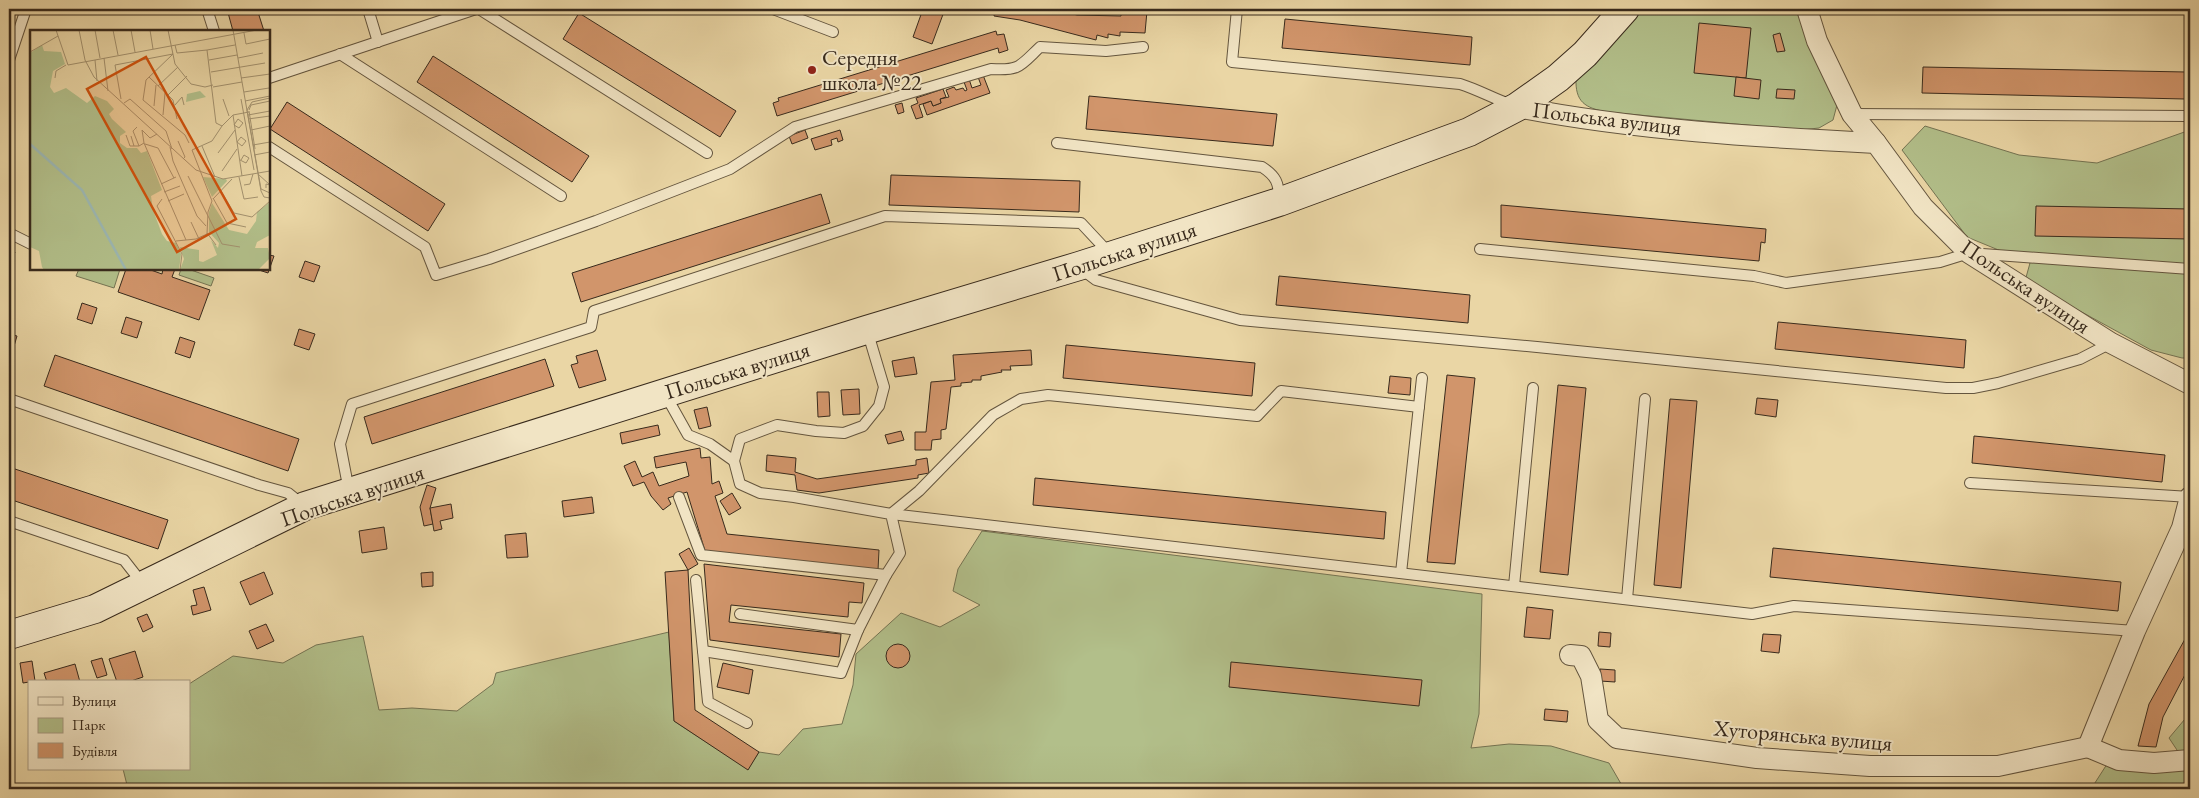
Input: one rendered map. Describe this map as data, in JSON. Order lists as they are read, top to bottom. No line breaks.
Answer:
{"streets":{"street":["Польська вулиця","Хуторянська вулиця"]},"places":["Середня школа №22"],"legend":["Вулиця","Парк","Будівля"]}
